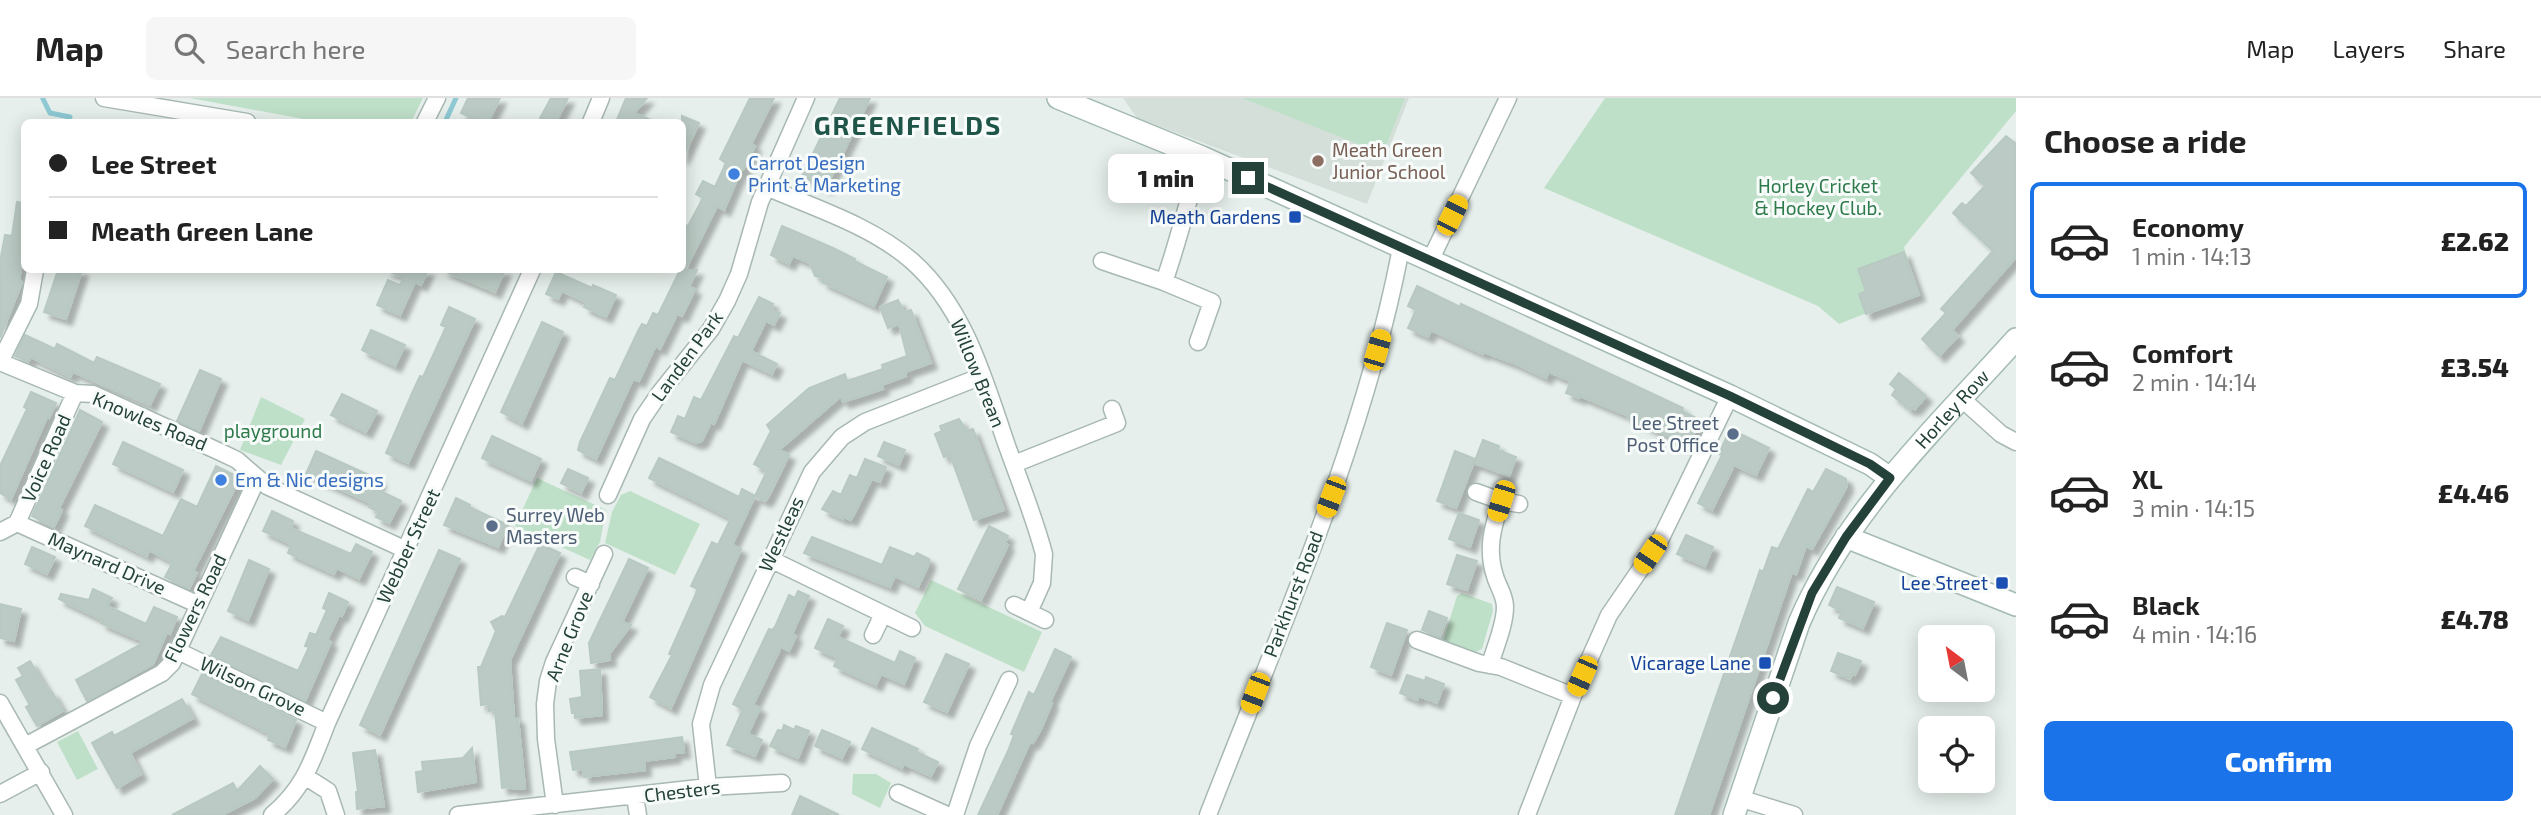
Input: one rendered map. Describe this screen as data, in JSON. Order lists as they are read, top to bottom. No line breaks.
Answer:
{"streets":{"street":["Landen Park","Willow Brean","Horley Row","Knowles Road","Voice Road","Westleas","Webber Street","Maynard Drive","Parkhurst Road","Flowers Road","Arne Grove","Wilson Grove","Chesters"]},"crossings":[["Landen Park","Willow Brean"],["Willow Brean","Westleas"],["Knowles Road","Voice Road"],["Knowles Road","Webber Street"],["Knowles Road","Flowers Road"],["Voice Road","Maynard Drive"],["Westleas","Chesters"],["Webber Street","Wilson Grove"],["Maynard Drive","Flowers Road"],["Flowers Road","Wilson Grove"],["Arne Grove","Chesters"]],"districts":["GREENFIELDS"],"parks":["Horley Cricket & Hockey Club.","playground"],"places":{"other":["Meath Green Junior School","Carrot Design Print & Marketing","Lee Street Post Office","Em & Nic designs","Surrey Web Masters"],"transit":["Meath Gardens","Lee Street","Vicarage Lane"]},"north":"top left","page":{"header":"Map","search":"Search here","nav":["Map","Layers","Share"],"heading":"Choose a ride","banner":["Lee Street","Meath Green Lane"],"bubble":"1 min","list":[{"name":"Economy","note":"1 min · 14:13","value":"£2.62"},{"name":"Comfort","note":"2 min · 14:14","value":"£3.54"},{"name":"XL","note":"3 min · 14:15","value":"£4.46"},{"name":"Black","note":"4 min · 14:16","value":"£4.78"}],"buttons":"Confirm"}}
